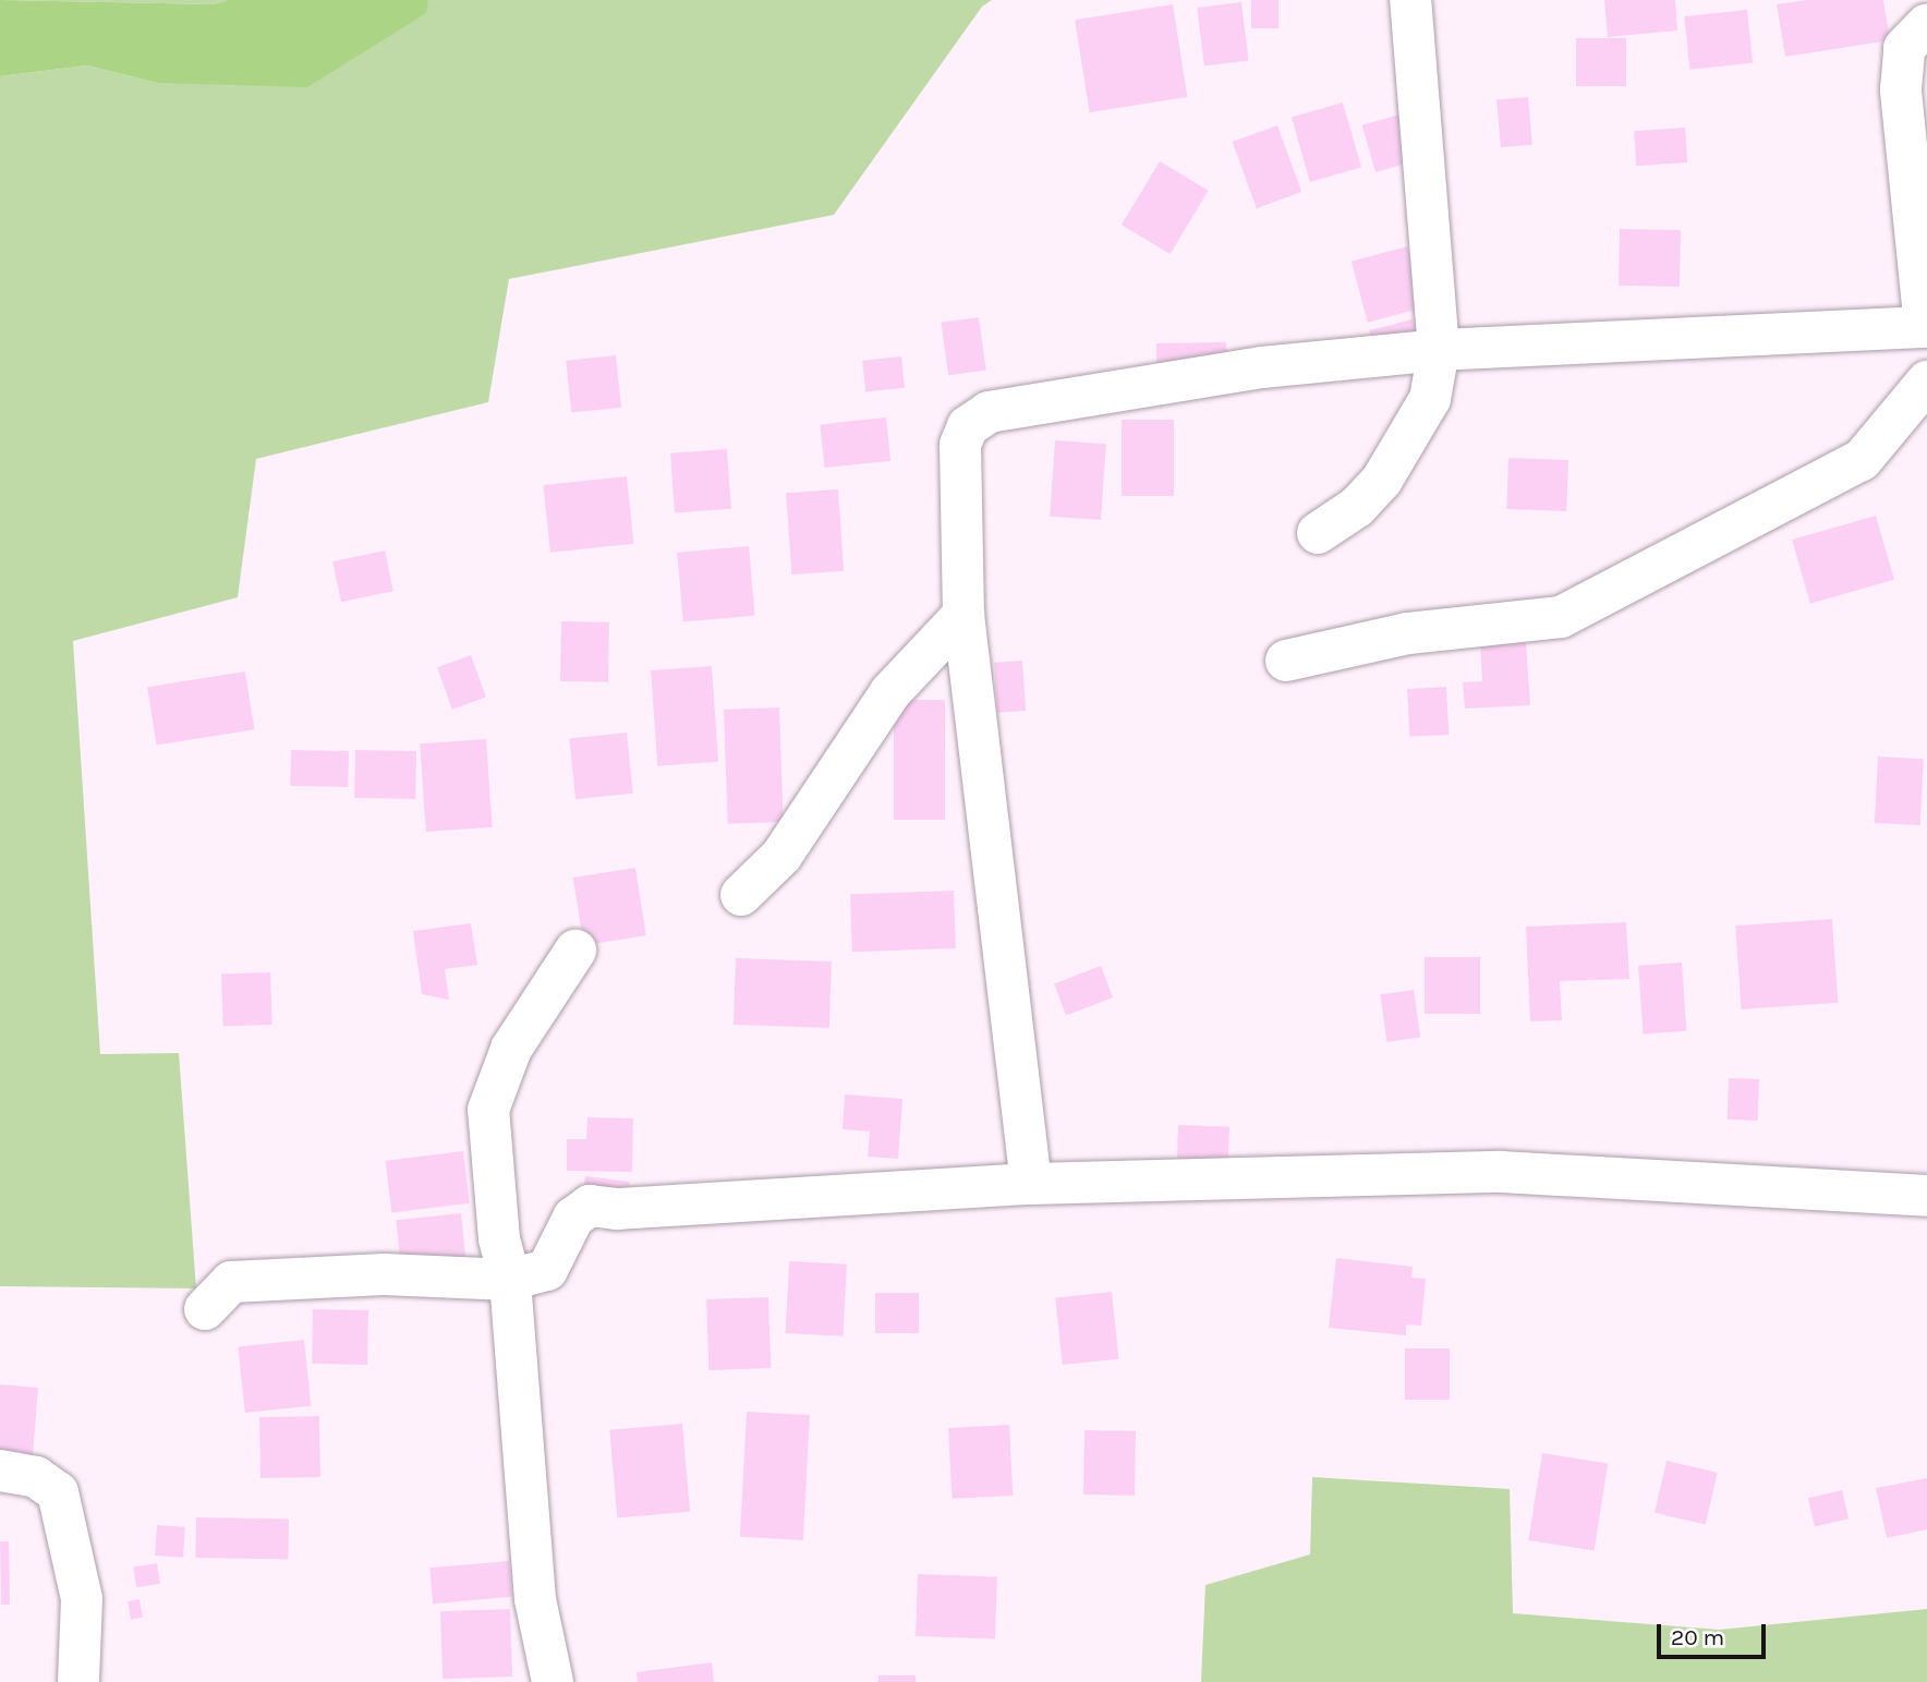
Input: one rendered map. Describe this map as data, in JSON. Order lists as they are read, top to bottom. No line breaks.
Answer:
{"scale_bar":"20 m"}
